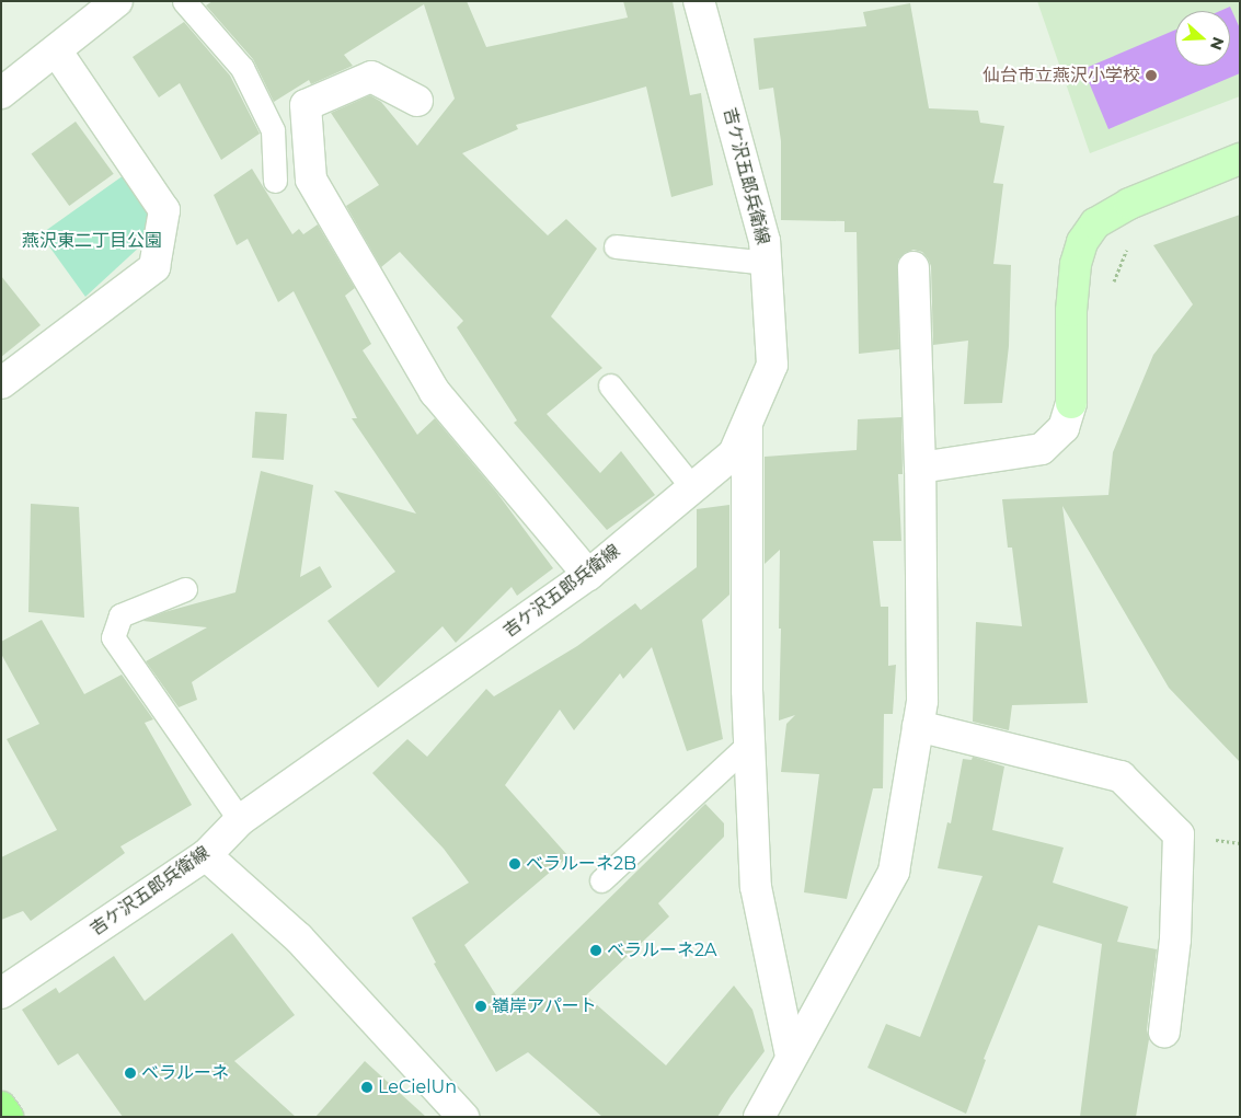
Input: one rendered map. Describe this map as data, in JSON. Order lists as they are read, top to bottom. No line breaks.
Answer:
{"streets":{"street":["吉ケ沢五郎兵衛線"]},"parks":["燕沢東二丁目公園"],"places":["仙台市立燕沢小学校","ベラルーネ2B","ベラルーネ2A","嶺岸アパート","ベラルーネ","LeCielUn"],"north":"right"}
